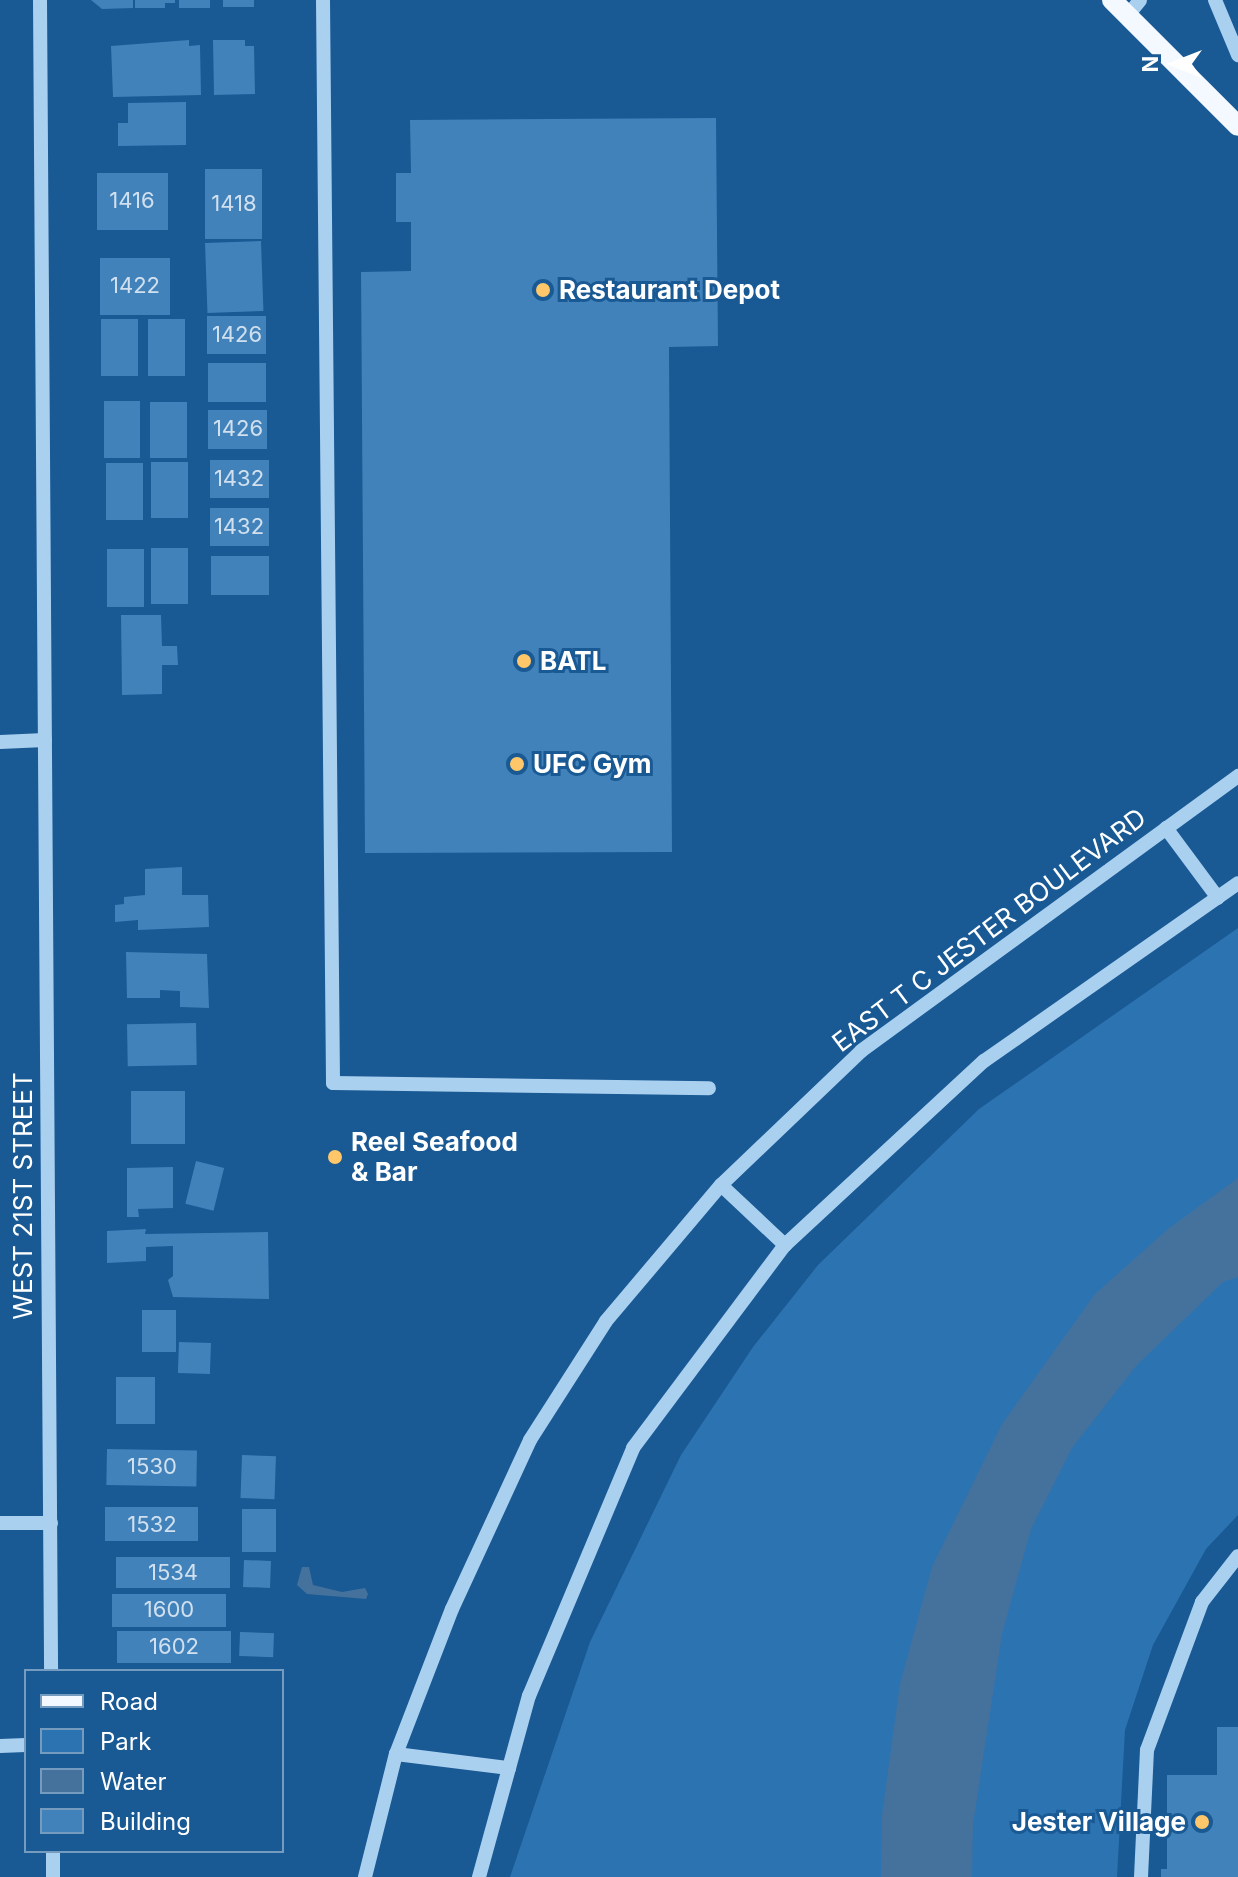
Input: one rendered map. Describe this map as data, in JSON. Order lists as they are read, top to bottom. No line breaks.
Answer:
{"streets":{"street":["EAST T C JESTER BOULEVARD","WEST 21ST STREET"]},"places":["Restaurant Depot","BATL","UFC Gym","Reel Seafood & Bar","Jester Village"],"house_numbers":["1416","1418","1422","1426","1426","1432","1432","1530","1532","1534","1600","1602"],"legend":["Road","Park","Water","Building"],"north":"left"}
